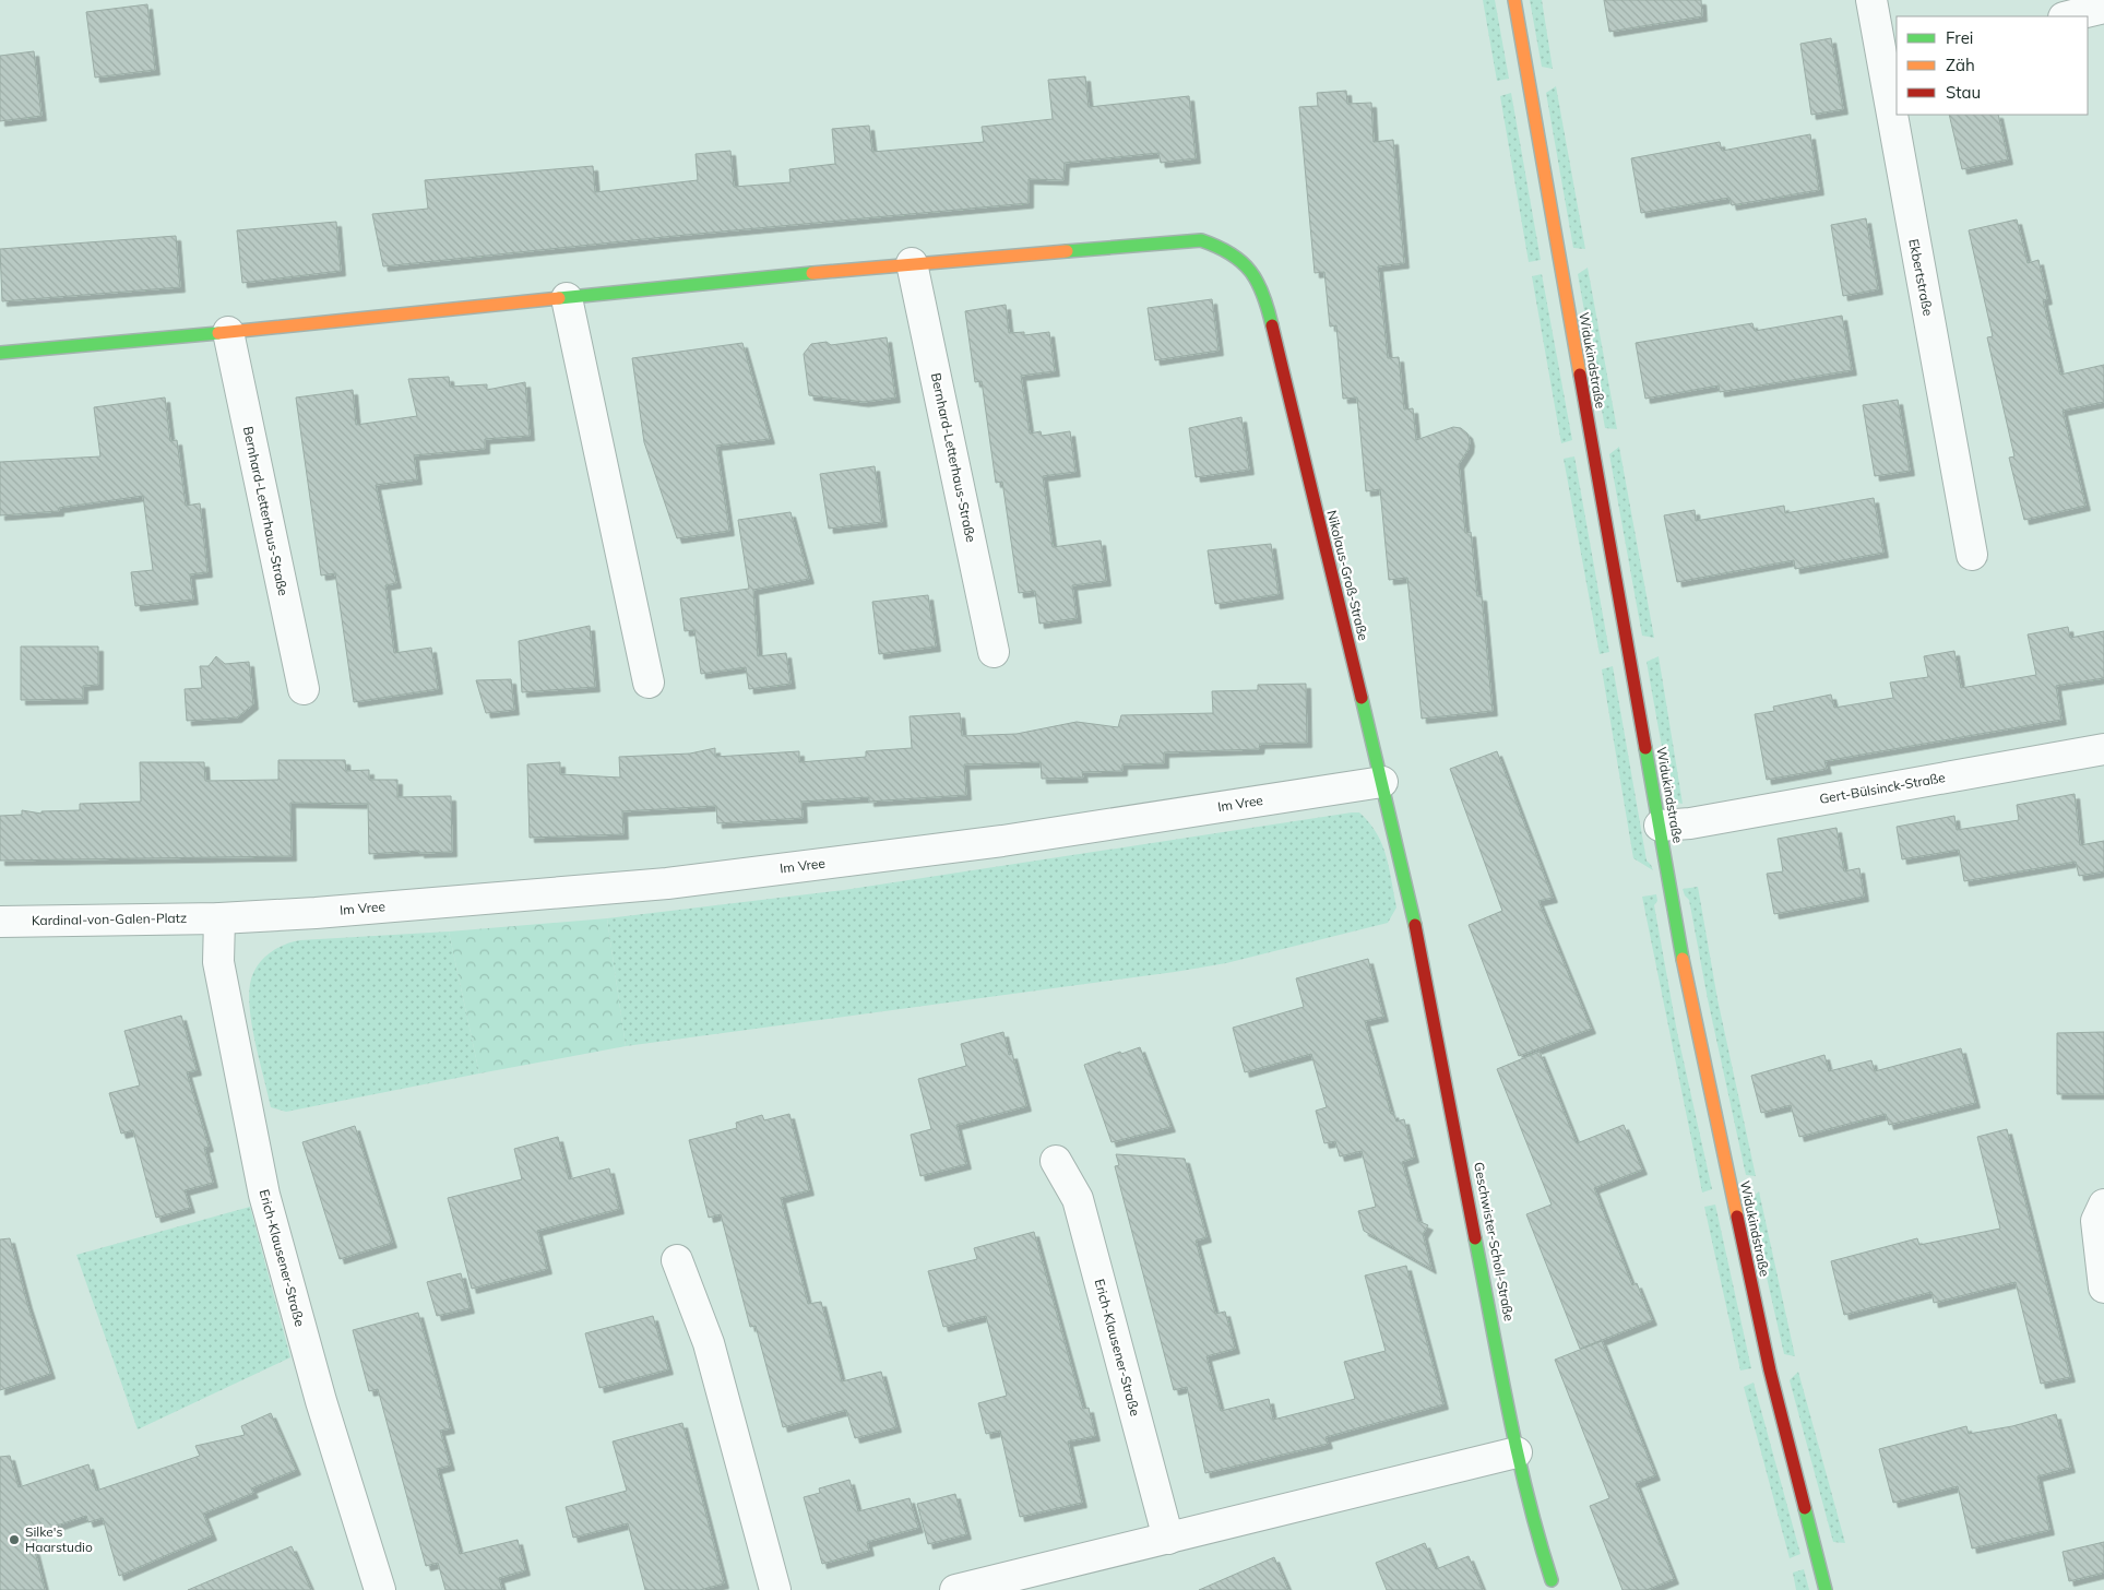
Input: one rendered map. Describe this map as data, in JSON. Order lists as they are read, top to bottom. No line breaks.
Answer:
{"streets":{"street":["Ekbertstraße","Widukindstraße","Bernhard-Letterhaus-Straße","Nikolaus-Groß-Straße","Gert-Bülsinck-Straße","Im Vree","Kardinal-von-Galen-Platz","Geschwister-Scholl-Straße","Erich-Klausener-Straße"]},"crossings":[["Widukindstraße","Gert-Bülsinck-Straße"],["Bernhard-Letterhaus-Straße","Nikolaus-Groß-Straße"],["Nikolaus-Groß-Straße","Im Vree"],["Nikolaus-Groß-Straße","Geschwister-Scholl-Straße"],["Im Vree","Kardinal-von-Galen-Platz"],["Im Vree","Erich-Klausener-Straße"],["Kardinal-von-Galen-Platz","Erich-Klausener-Straße"]],"places":["Silke's Haarstudio"],"legend":["Frei","Zäh","Stau"]}
